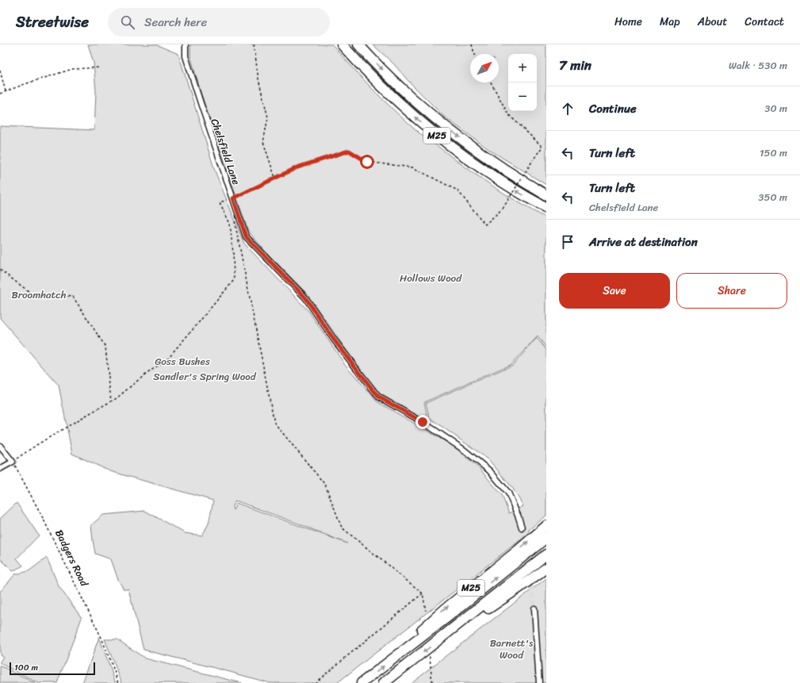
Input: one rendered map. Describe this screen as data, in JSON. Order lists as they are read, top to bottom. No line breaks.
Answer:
{"streets":{"highway":["M25"],"street":["Chelsfield Lane"],"path":["Badgers Road"]},"parks":["Hollows Wood","Broomhatch","Goss Bushes","Sandler's Spring Wood","Barnett's Wood"],"scale_bar":"100 m","north":"top right","page":{"header":"Streetwise","search":"Search here","nav":["Home","Map","About","Contact"],"heading":["7 min","Walk · 530 m"],"map_buttons":["+","−"],"list":[["Continue","30 m"],["Turn left","150 m"],["Turn left","Chelsfield Lane","350 m"],"Arrive at destination"],"buttons":["Save","Share"],"scale":"100 m"}}
